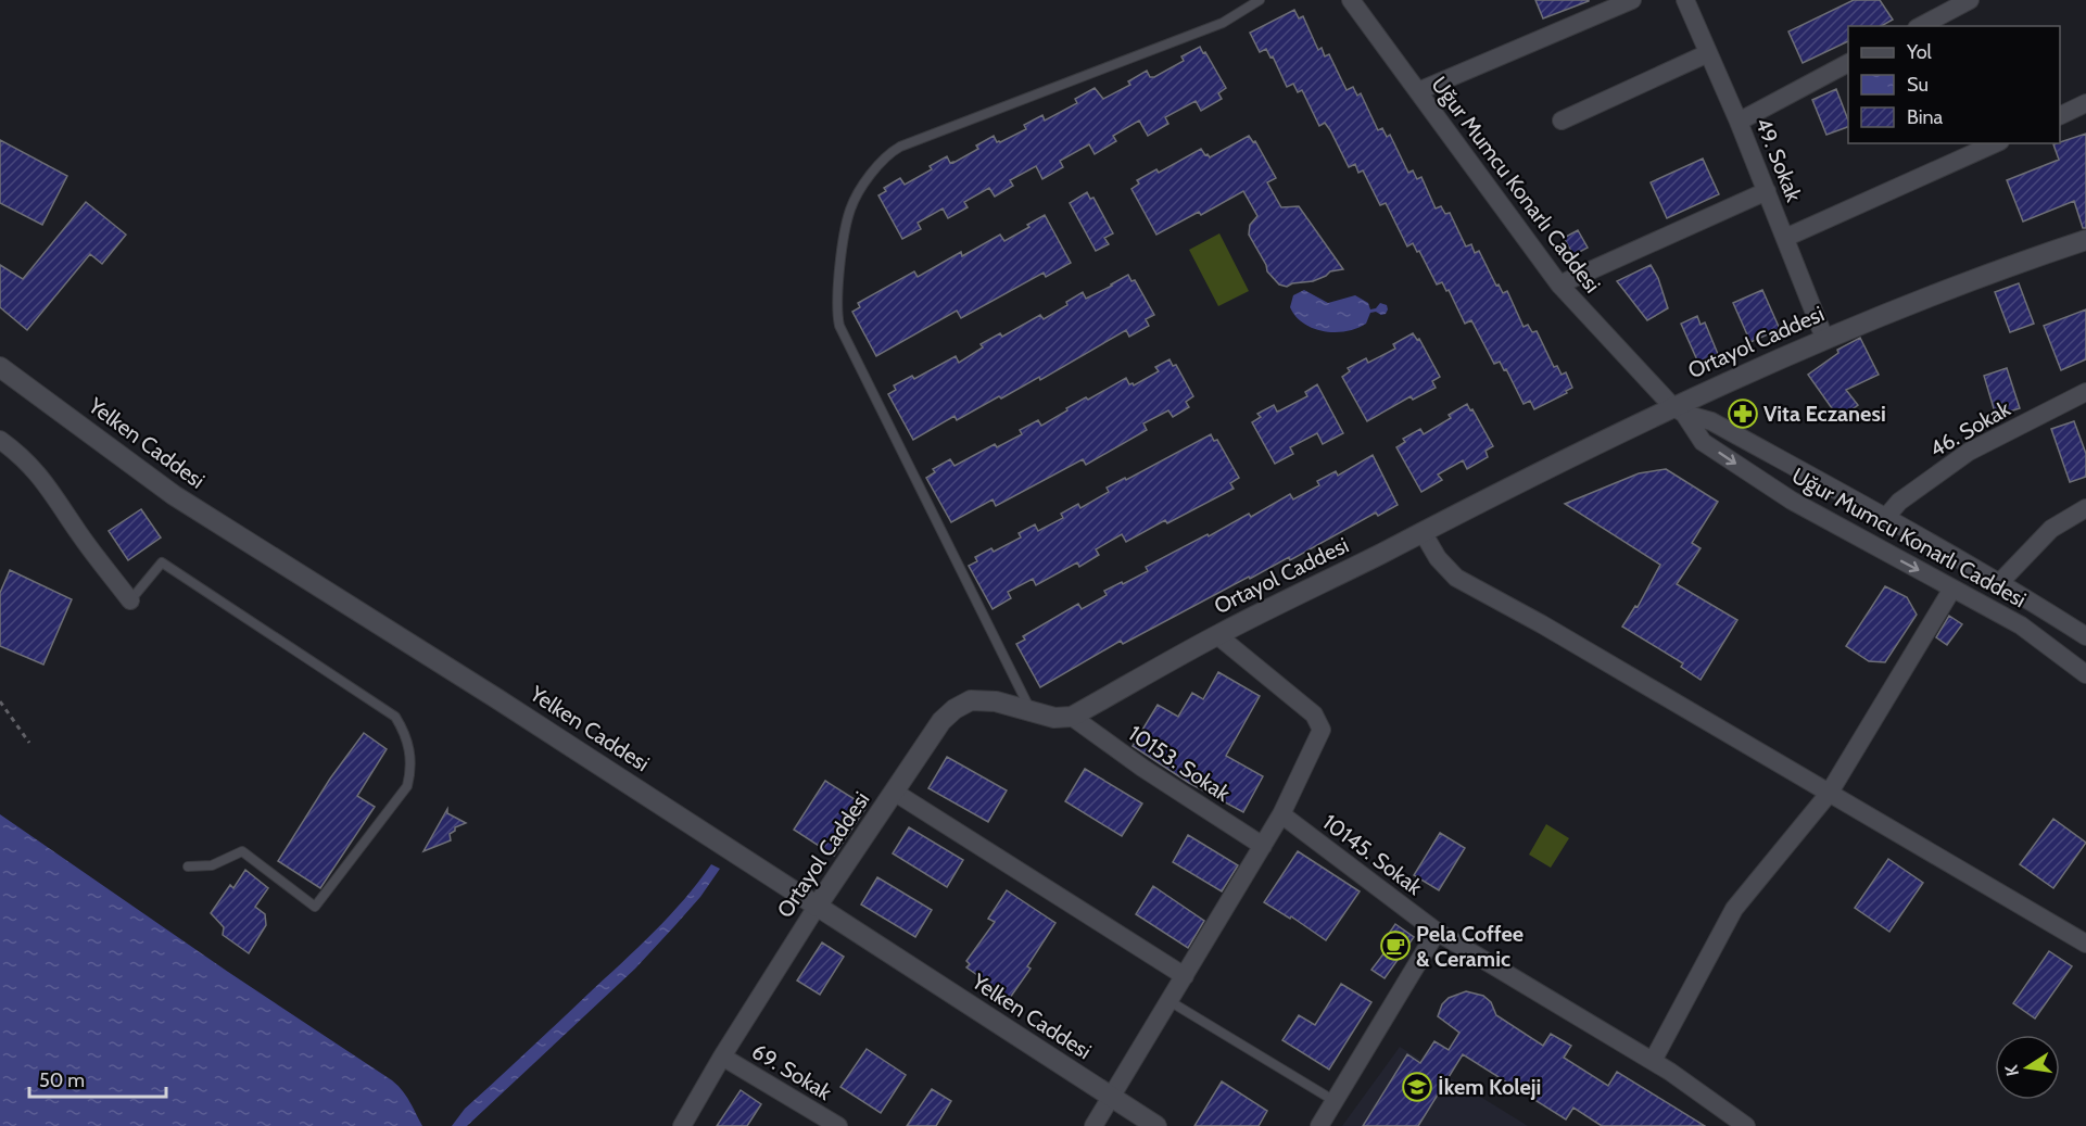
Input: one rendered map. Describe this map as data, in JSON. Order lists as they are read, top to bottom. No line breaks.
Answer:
{"streets":{"street":["49. Sokak","Uğur Mumcu Konarlı Caddesi","Ortayol Caddesi","46. Sokak","Yelken Caddesi","10153. Sokak","10145. Sokak","69. Sokak"]},"crossings":[["49. Sokak","Ortayol Caddesi"],["Uğur Mumcu Konarlı Caddesi","Ortayol Caddesi"],["Uğur Mumcu Konarlı Caddesi","46. Sokak"],["Ortayol Caddesi","Yelken Caddesi"],["Ortayol Caddesi","10153. Sokak"],["Ortayol Caddesi","69. Sokak"]],"places":{"pharmacy":["Vita Eczanesi"],"cafe":["Pela Coffee & Ceramic"],"school or university":["İkem Koleji"]},"legend":["Yol","Su","Bina"],"scale_bar":"50 m","north":"left"}
